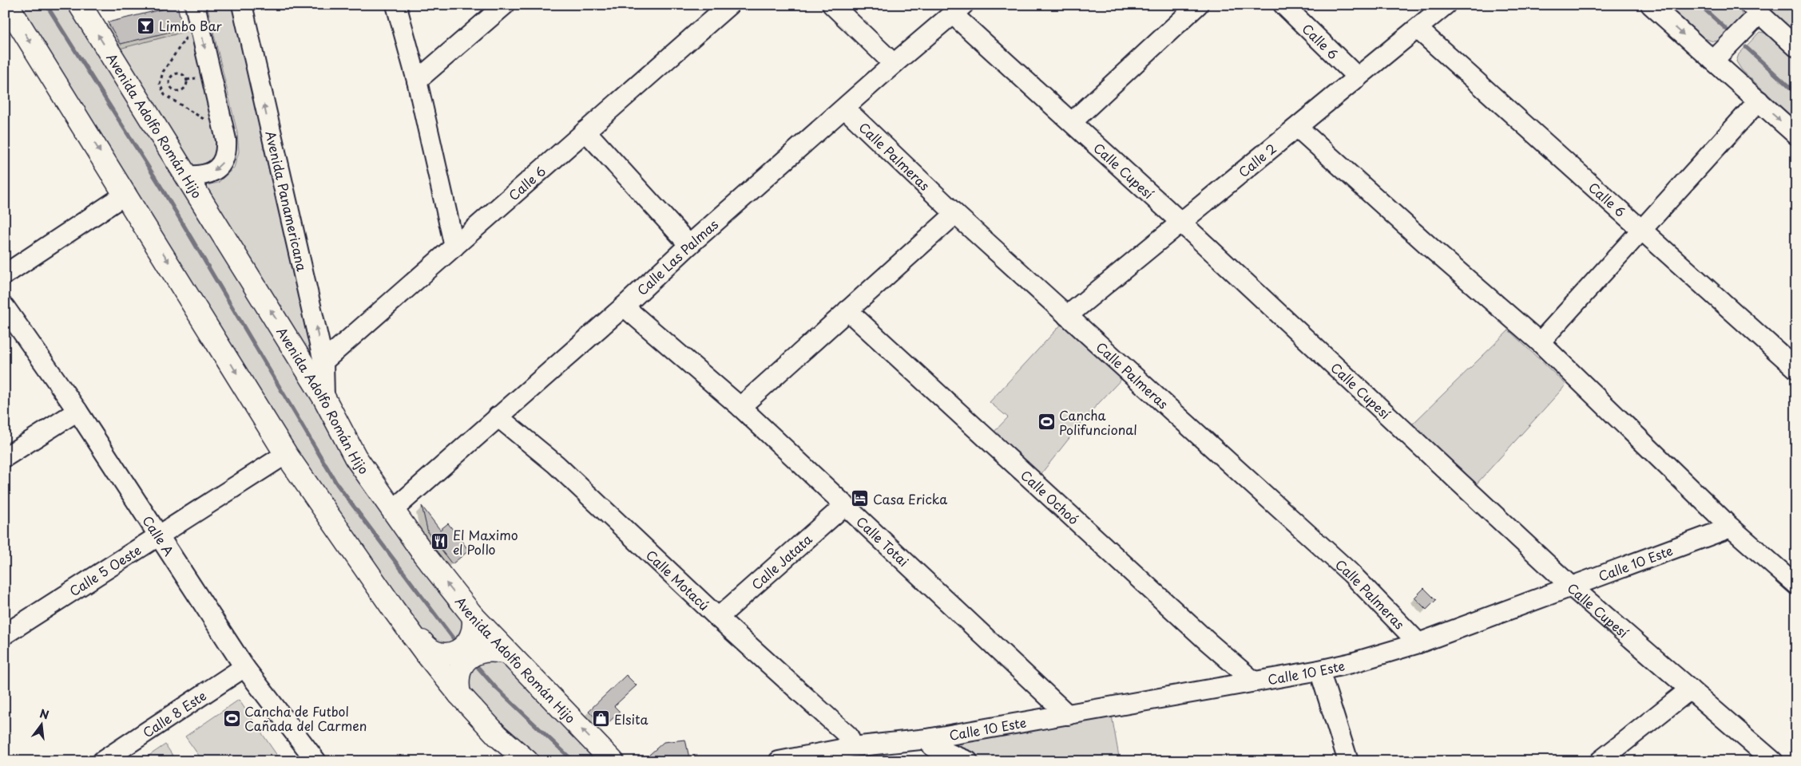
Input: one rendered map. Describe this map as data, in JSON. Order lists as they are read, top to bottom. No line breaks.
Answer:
{"streets":{"main road":["Avenida Adolfo Román Hijo"],"street":["Calle 6","Calle Palmeras","Calle 2","Calle Cupesí","Avenida Panamericana","Calle Las Palmas","Calle Ochoó","Calle A","Calle Totai","Calle Jatata","Calle 10 Este","Calle 5 Oeste","Calle Motacú","Calle 8 Este"]},"crossings":[["Calle 6","Calle 2"],["Calle 6","Avenida Panamericana"],["Avenida Adolfo Román Hijo","Avenida Panamericana"],["Avenida Adolfo Román Hijo","Calle Las Palmas"],["Calle Palmeras","Calle 2"],["Calle Palmeras","Calle Las Palmas"],["Calle Palmeras","Calle 10 Este"],["Calle 2","Calle Cupesí"],["Calle Cupesí","Calle Las Palmas"],["Calle Cupesí","Calle 10 Este"],["Calle Las Palmas","Calle Totai"],["Calle Las Palmas","Calle Motacú"],["Calle Ochoó","Calle 10 Este"],["Calle A","Calle 5 Oeste"],["Calle A","Calle 8 Este"],["Calle Totai","Calle Jatata"],["Calle Totai","Calle 10 Este"],["Calle Jatata","Calle Motacú"],["Calle 10 Este","Calle Motacú"]],"places":{"bar":["Limbo Bar"],"sports":["Cancha Polifuncional","Cancha de Futbol Cañada del Carmen"],"hotel":["Casa Ericka"],"restaurant":["El Maximo el Pollo"],"shop":["Elsita"]},"north":"top"}
